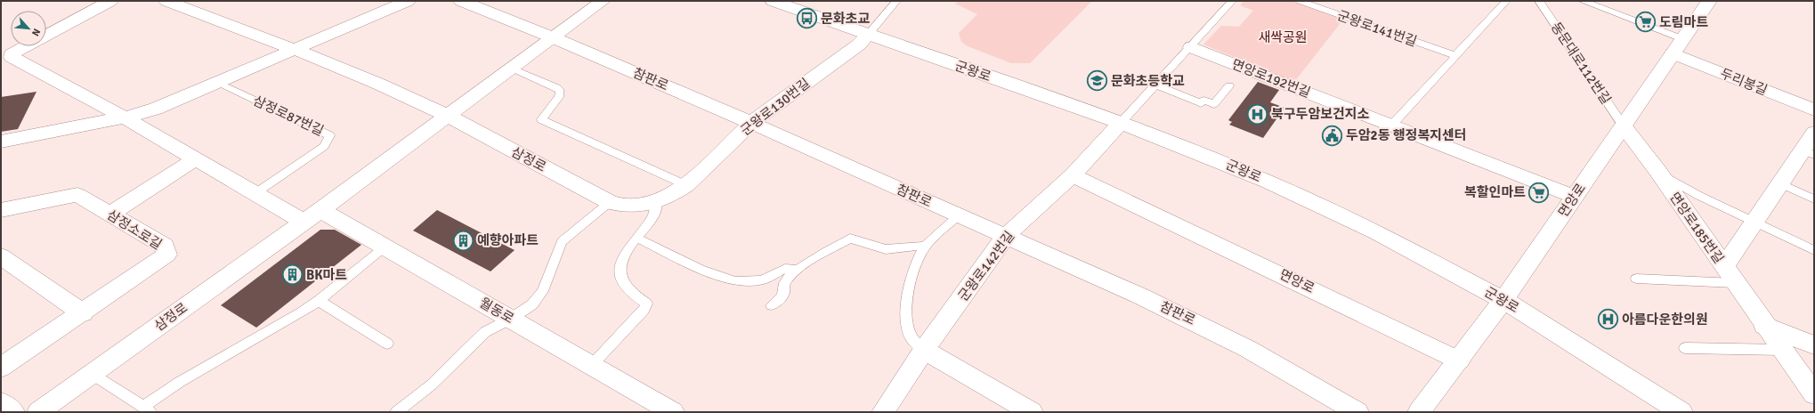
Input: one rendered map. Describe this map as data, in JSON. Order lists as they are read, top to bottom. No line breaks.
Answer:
{"streets":{"street":["군왕로","면앙로192번길","참판로","두리봉길","군왕로130번길","삼정로","면앙로","면앙로185번길","삼정소로길","군왕로142번길","월동로"],"lane":["군왕로141번길","동문대로112번길","삼정로87번길"]},"crossings":[["동문대로112번길","면앙로"],["동문대로112번길","면앙로185번길"],["군왕로","군왕로130번길"],["군왕로","면앙로"],["군왕로","군왕로142번길"],["면앙로192번길","면앙로"],["참판로","군왕로130번길"],["참판로","삼정로"],["참판로","군왕로142번길"],["두리봉길","면앙로"],["군왕로130번길","삼정로"],["삼정로","월동로"],["면앙로","면앙로185번길"],["면앙로","군왕로142번길"]],"parks":["새싹공원"],"places":{"bus stop":["문화초교"],"supermarket":["도림마트","복할인마트"],"school or university":["문화초등학교"],"hospital":["북구두암보건지소","아름다운한의원"],"public building":["두암2동 행정복지센터"],"building":["예향아파트","BK마트"]},"north":"bottom right"}
